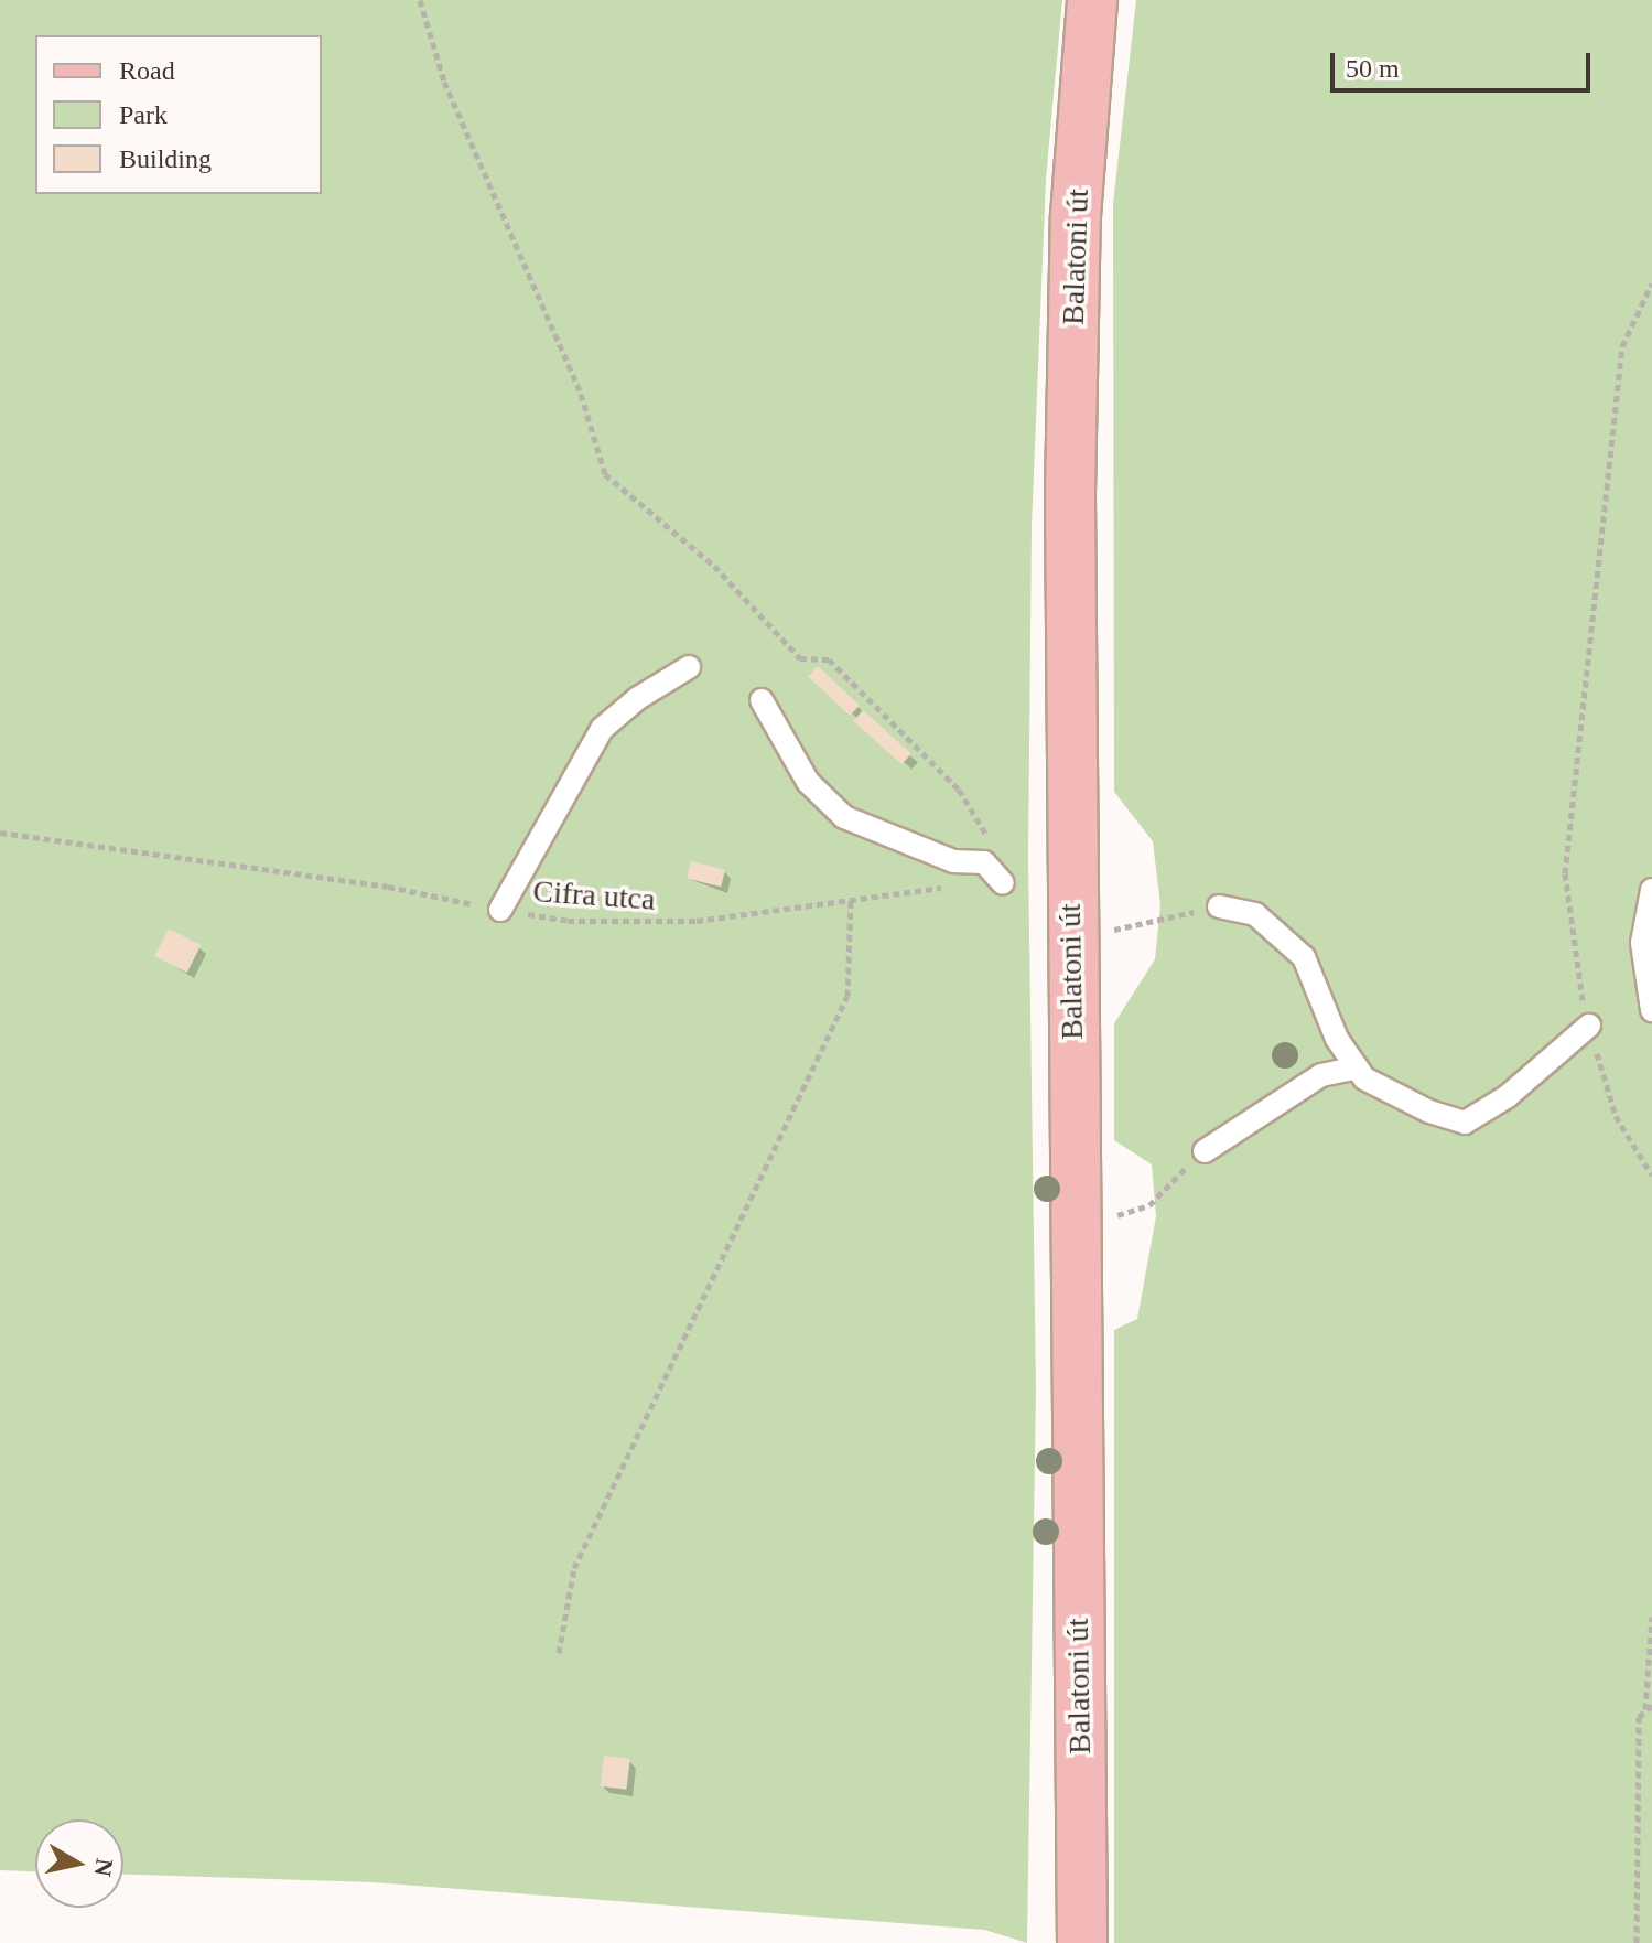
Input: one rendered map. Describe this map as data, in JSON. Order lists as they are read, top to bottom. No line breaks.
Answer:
{"streets":{"main road":["Balatoni út"],"path":["Cifra utca"]},"legend":["Road","Park","Building"],"scale_bar":"50 m","north":"right"}
